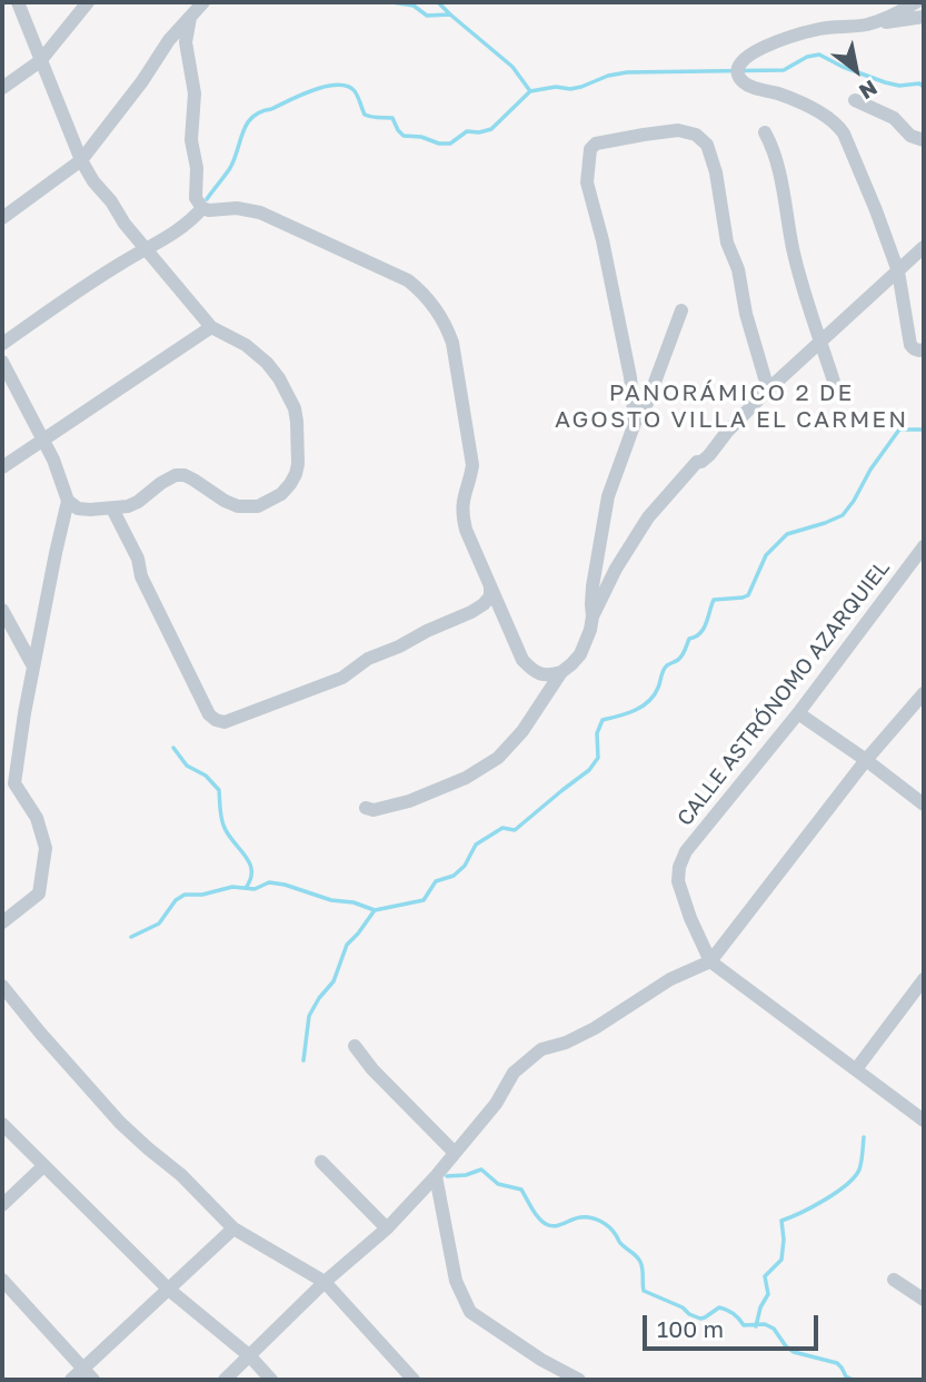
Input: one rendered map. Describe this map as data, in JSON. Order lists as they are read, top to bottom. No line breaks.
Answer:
{"streets":{"street":["CALLE ASTRÓNOMO AZARQUIEL"]},"districts":["PANORÁMICO 2 DE AGOSTO VILLA EL CARMEN"],"scale_bar":"100 m","north":"bottom right"}
